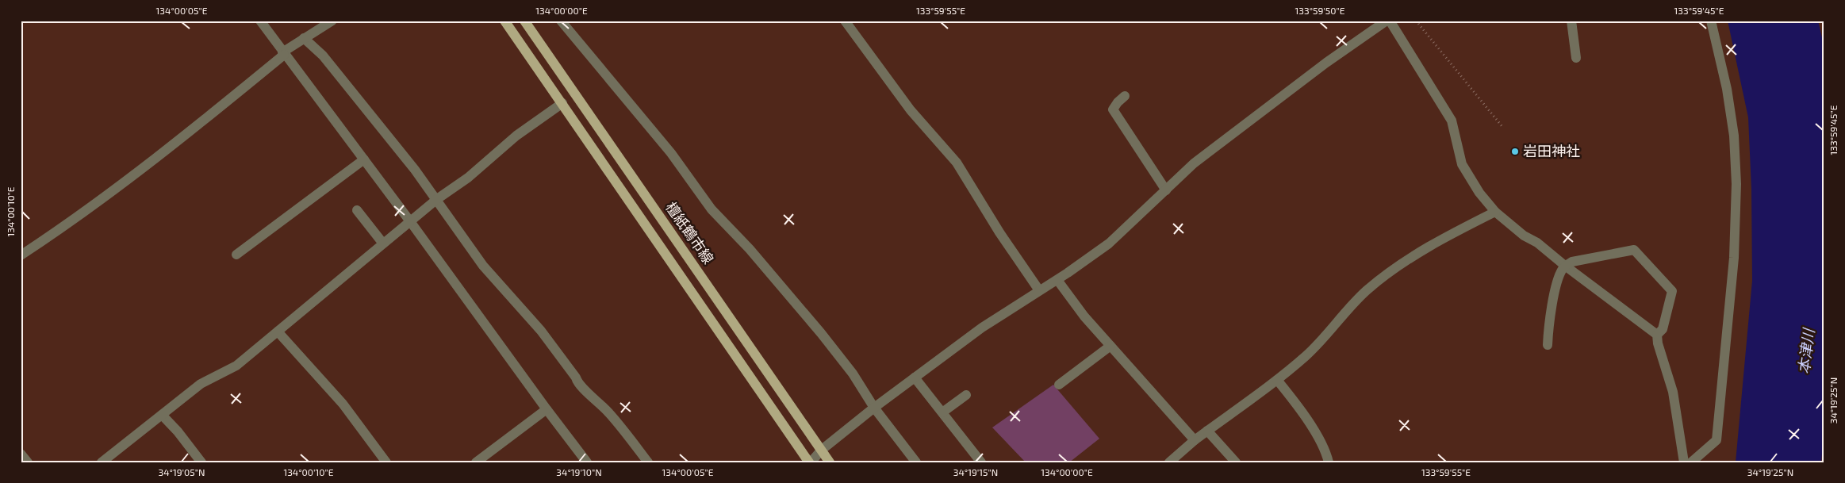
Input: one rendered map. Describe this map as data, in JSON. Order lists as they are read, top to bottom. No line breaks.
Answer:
{"streets":{"main road":["檀紙鶴市線"]},"water":["本津川"],"places":["岩田神社"],"coordinates":["134°00'05\"E","134°00'00\"E","133°59'55\"E","133°59'50\"E","133°59'45\"E","134°00'10\"E","34°19'25\"N","34°19'05\"N","34°19'10\"N","34°19'15\"N"]}
